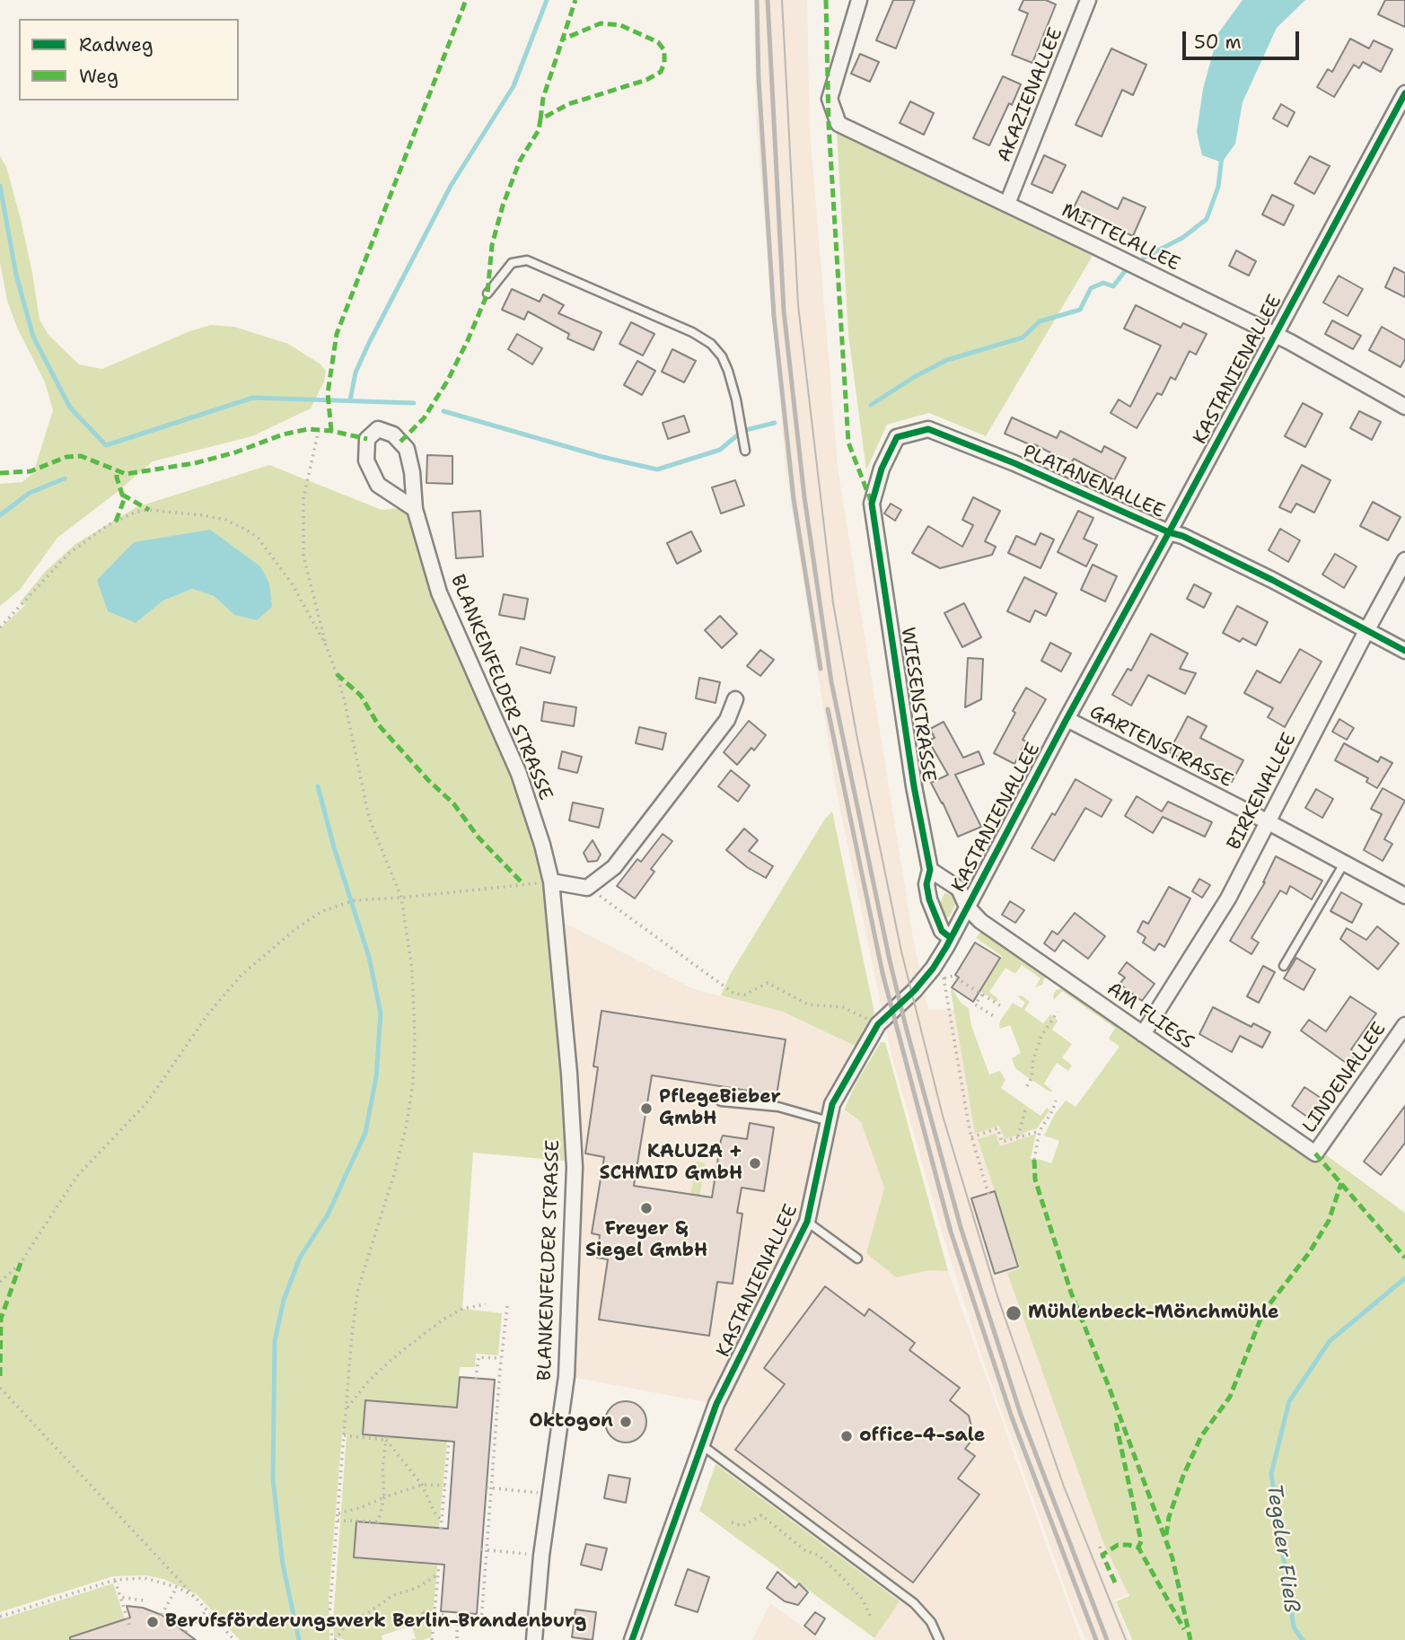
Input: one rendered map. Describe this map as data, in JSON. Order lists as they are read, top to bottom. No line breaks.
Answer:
{"streets":{"street":["AKAZIENALLEE","MITTELALLEE","KASTANIENALLEE","PLATANENALLEE","BLANKENFELDER STRASSE","WIESENSTRASSE","GARTENSTRASSE","BIRKENALLEE","AM FLIESS","LINDENALLEE"]},"crossings":[["AKAZIENALLEE","MITTELALLEE"],["MITTELALLEE","KASTANIENALLEE"],["KASTANIENALLEE","PLATANENALLEE"],["KASTANIENALLEE","WIESENSTRASSE"],["KASTANIENALLEE","GARTENSTRASSE"],["KASTANIENALLEE","AM FLIESS"],["PLATANENALLEE","WIESENSTRASSE"],["PLATANENALLEE","BIRKENALLEE"],["GARTENSTRASSE","BIRKENALLEE"],["BIRKENALLEE","AM FLIESS"],["AM FLIESS","LINDENALLEE"]],"water":["Tegeler Fließ"],"places":["PflegeBieber GmbH","KALUZA + SCHMID GmbH","Freyer & Siegel GmbH","Mühlenbeck-Mönchmühle","Oktogon","office-4-sale","Berufsförderungswerk Berlin-Brandenburg"],"legend":["Radweg","Weg"],"scale_bar":"50 m"}
